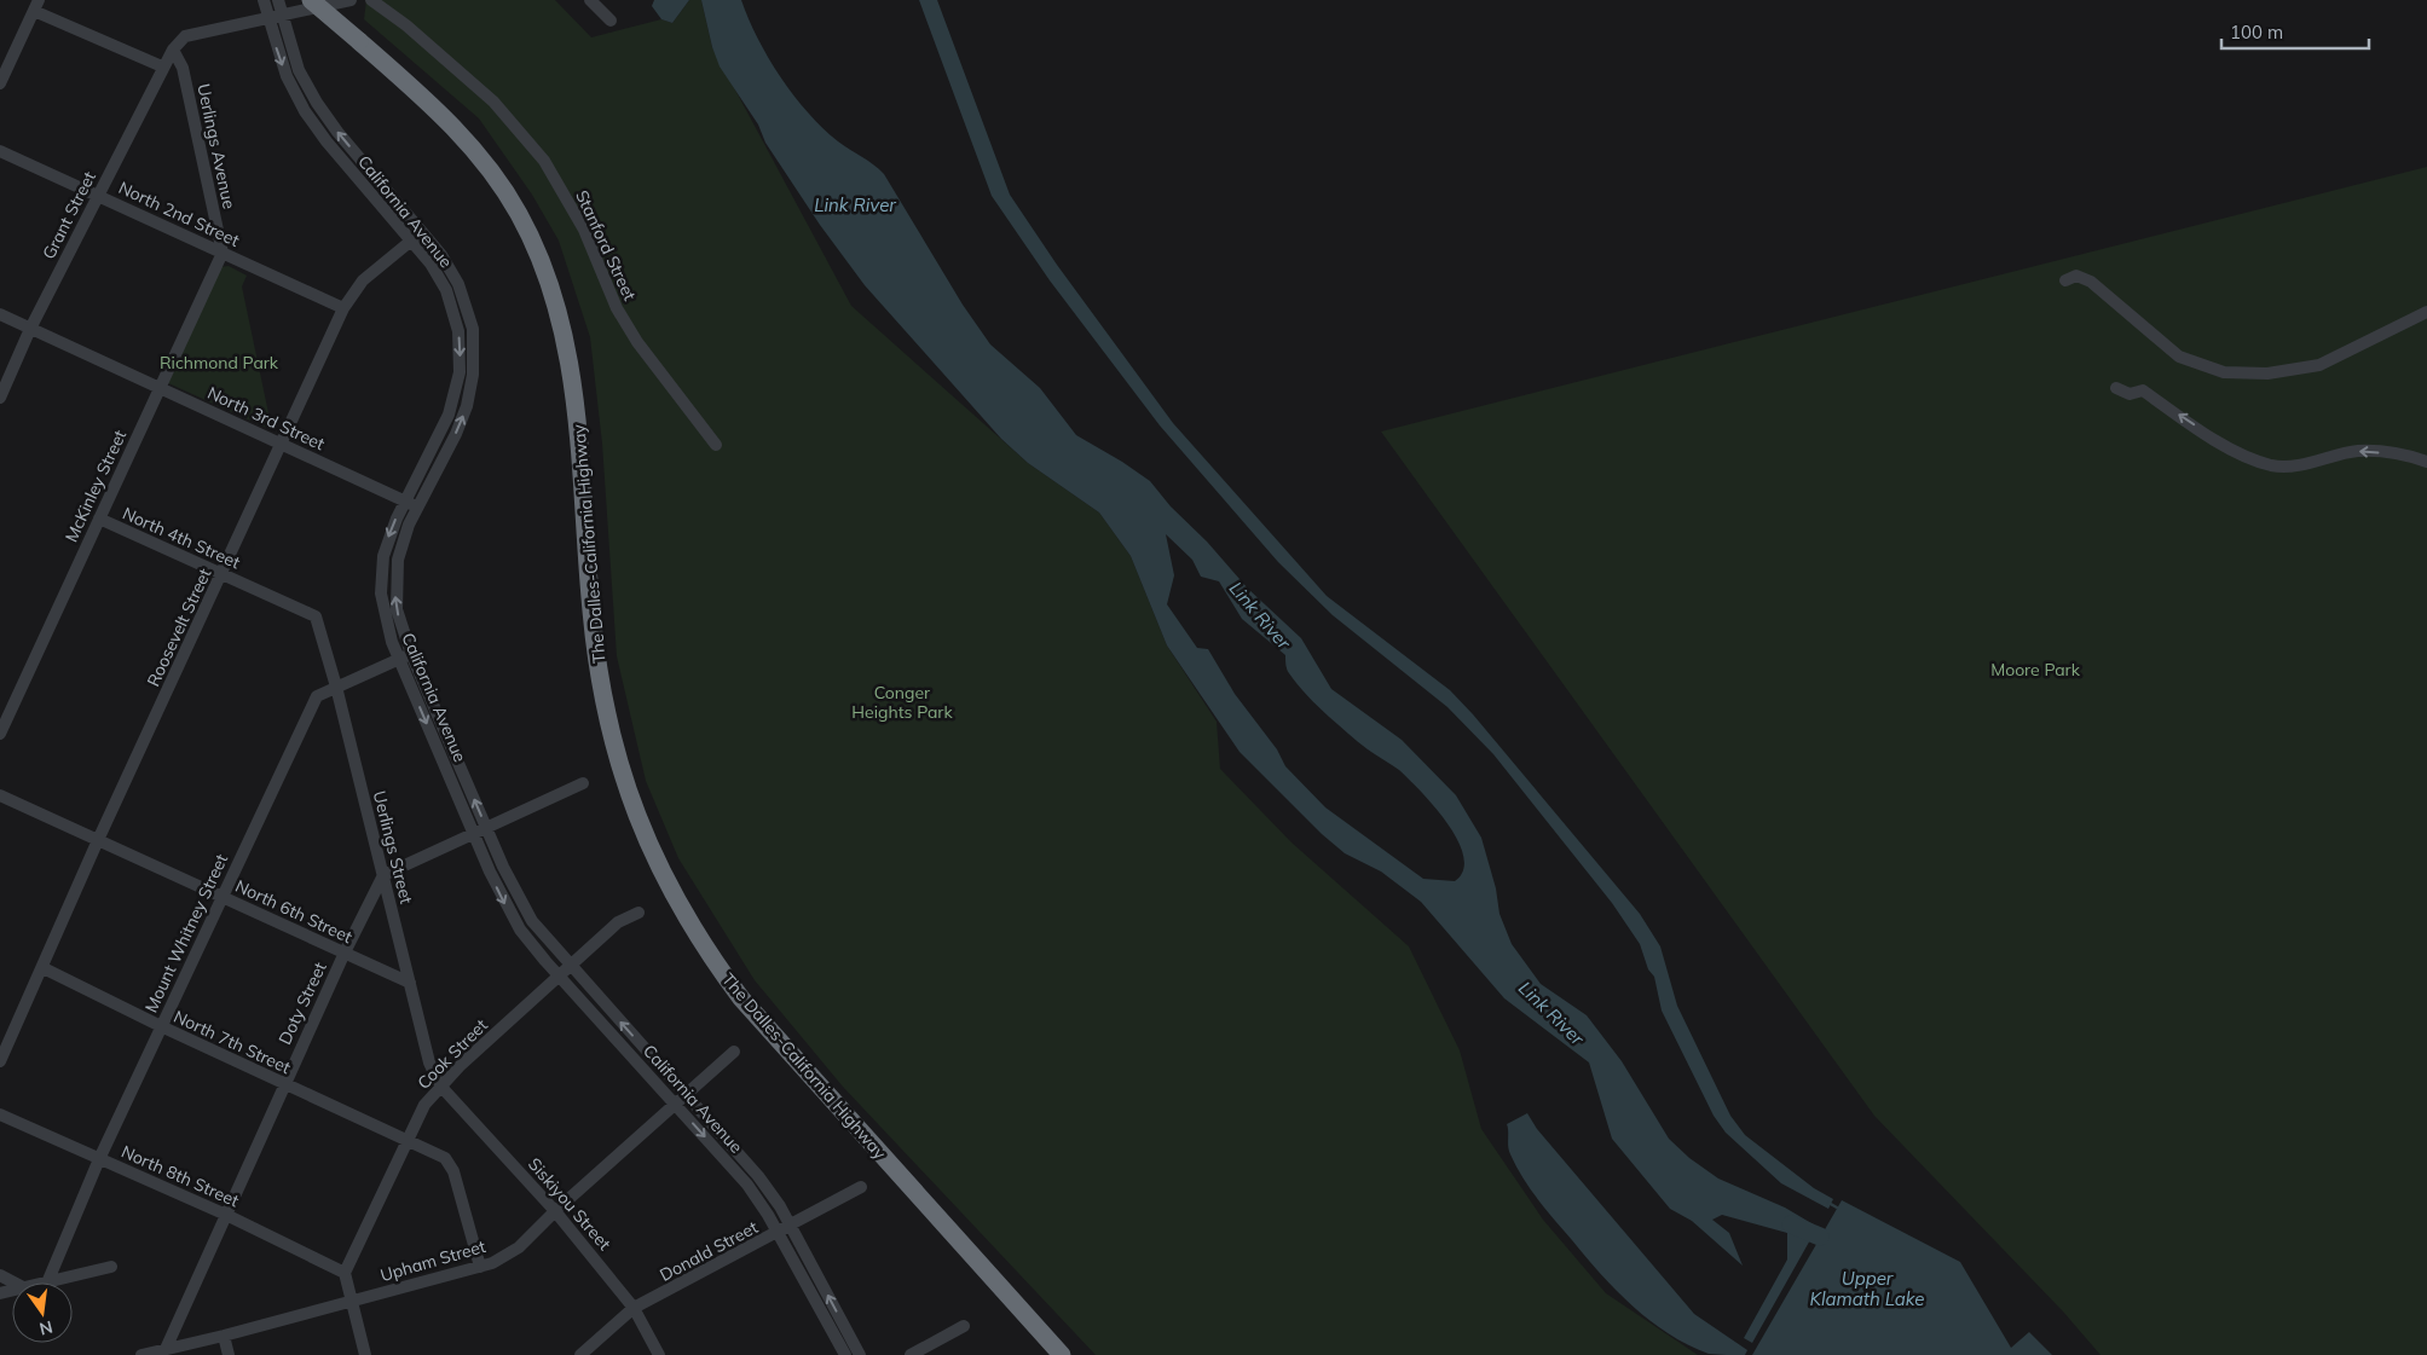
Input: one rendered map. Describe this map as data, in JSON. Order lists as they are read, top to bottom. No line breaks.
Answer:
{"streets":{"highway":["The Dalles-California Highway"],"street":["Uerlings Avenue","California Avenue","North 2nd Street","Grant Street","Stanford Street","North 3rd Street","McKinley Street","North 4th Street","Roosevelt Street","Uerlings Street","North 6th Street","Mount Whitney Street","Doty Street","North 7th Street","Cook Street","North 8th Street","Siskiyou Street","Donald Street","Upham Street"]},"crossings":[["Uerlings Avenue","North 2nd Street"],["Uerlings Avenue","Grant Street"],["Uerlings Avenue","McKinley Street"],["California Avenue","North 3rd Street"],["California Avenue","Roosevelt Street"],["California Avenue","Mount Whitney Street"],["California Avenue","Cook Street"],["California Avenue","Donald Street"],["California Avenue","Upham Street"],["North 2nd Street","Grant Street"],["North 2nd Street","McKinley Street"],["North 2nd Street","Roosevelt Street"],["Grant Street","North 3rd Street"],["North 3rd Street","McKinley Street"],["North 3rd Street","Roosevelt Street"],["McKinley Street","North 4th Street"],["North 4th Street","Roosevelt Street"],["North 4th Street","Uerlings Street"],["Roosevelt Street","North 6th Street"],["Roosevelt Street","North 7th Street"],["Uerlings Street","North 6th Street"],["Uerlings Street","Mount Whitney Street"],["Uerlings Street","Doty Street"],["Uerlings Street","Cook Street"],["Uerlings Street","Siskiyou Street"],["North 6th Street","Mount Whitney Street"],["North 6th Street","Doty Street"],["Mount Whitney Street","North 7th Street"],["Mount Whitney Street","North 8th Street"],["Doty Street","North 7th Street"],["Doty Street","North 8th Street"],["Doty Street","Upham Street"],["North 7th Street","Cook Street"],["Cook Street","North 8th Street"],["Cook Street","Siskiyou Street"],["Siskiyou Street","Donald Street"],["Siskiyou Street","Upham Street"]],"water":["Link River","Upper Klamath Lake"],"parks":["Richmond Park","Moore Park","Conger Heights Park"],"scale_bar":"100 m","north":"bottom"}
